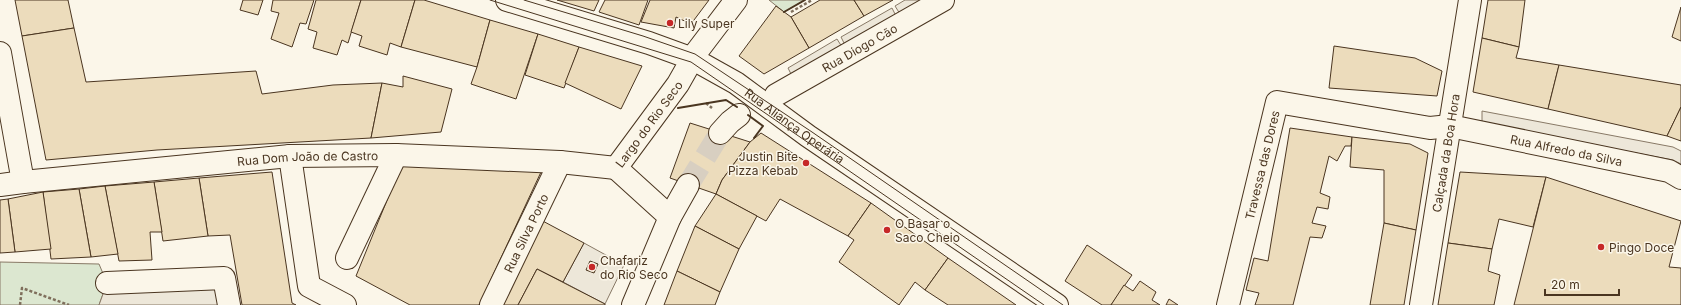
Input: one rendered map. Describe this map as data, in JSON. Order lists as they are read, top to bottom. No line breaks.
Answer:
{"streets":{"street":["Rua Diogo Cão","Largo do Rio Seco","Rua Aliança Operária","Rua Alfredo da Silva","Calçada da Boa Hora","Rua Dom João de Castro","Travessa das Dores","Rua Silva Porto"]},"crossings":[["Largo do Rio Seco","Rua Aliança Operária"],["Largo do Rio Seco","Rua Dom João de Castro"],["Rua Alfredo da Silva","Calçada da Boa Hora"],["Rua Alfredo da Silva","Travessa das Dores"],["Calçada da Boa Hora","Travessa das Dores"],["Rua Dom João de Castro","Rua Silva Porto"]],"places":["Lily Super","Justin Bite Pizza Kebab","O Basar o Saco Cheio","Pingo Doce","Chafariz do Rio Seco"],"scale_bar":"20 m"}
